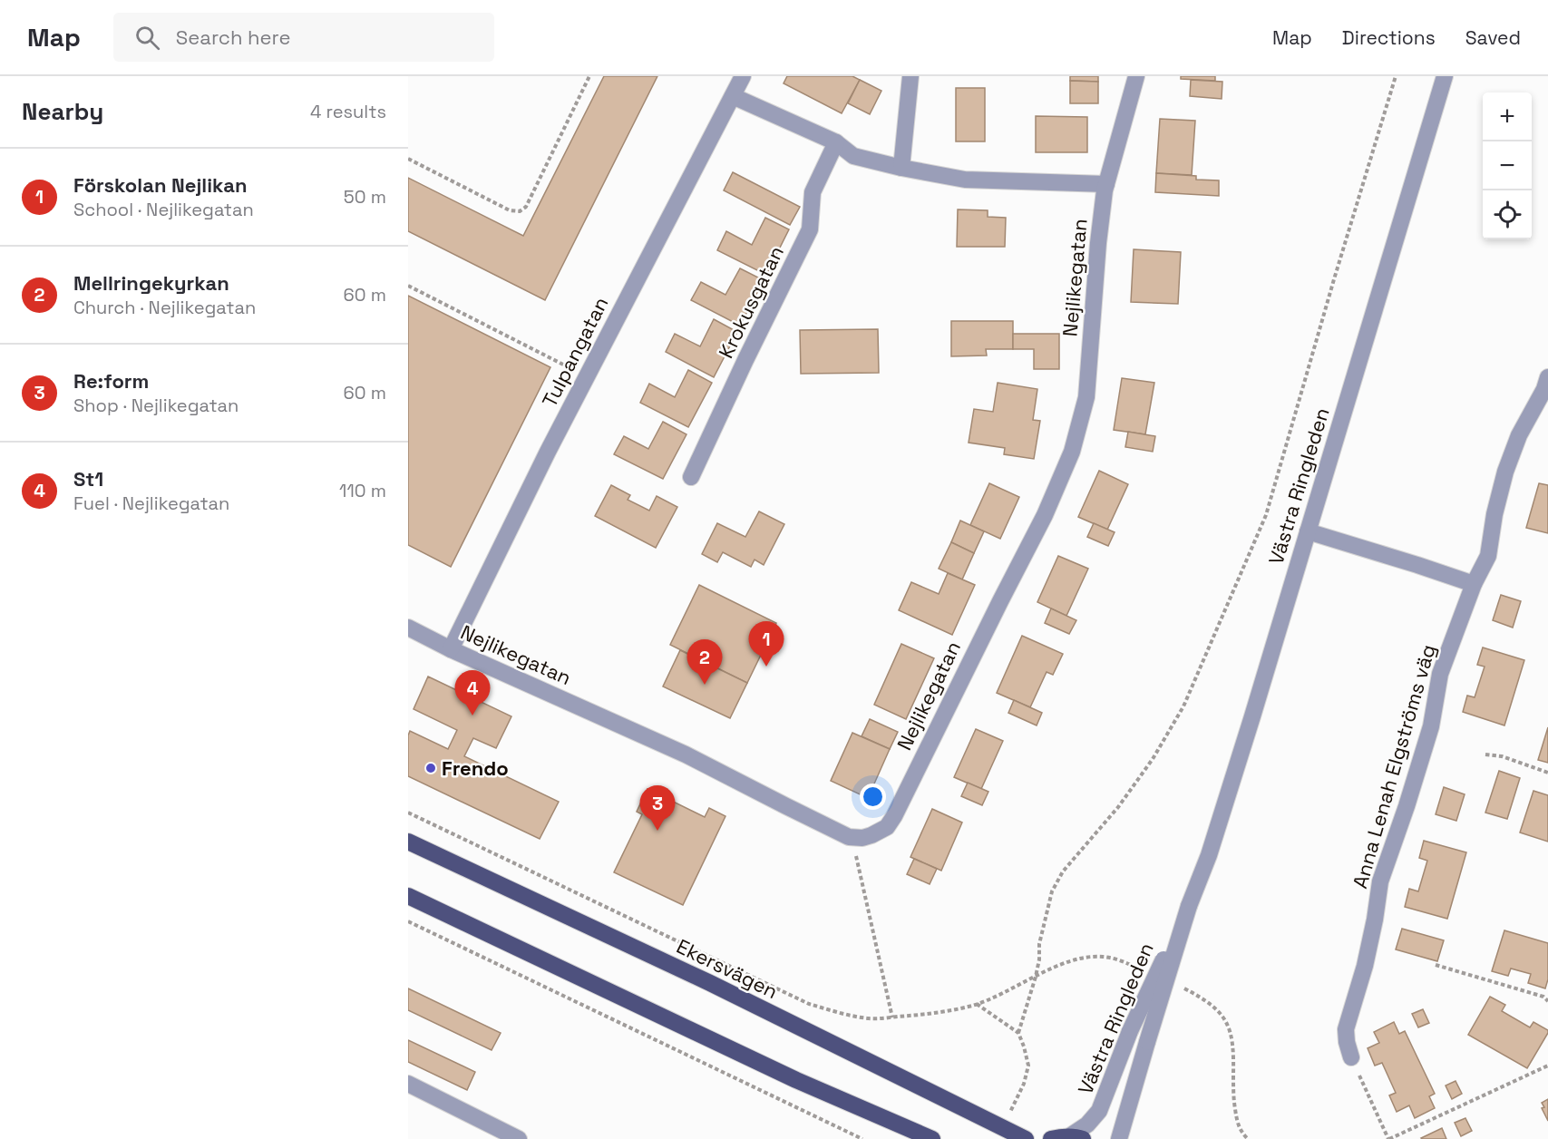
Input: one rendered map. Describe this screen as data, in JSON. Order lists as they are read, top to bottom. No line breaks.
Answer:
{"streets":{"main road":["Ekersvägen"],"street":["Nejlikegatan","Krokusgatan","Tulpangatan","Västra Ringleden","Anna Lenah Elgströms väg"]},"crossings":[["Nejlikegatan","Tulpangatan"]],"places":["Frendo"],"page":{"header":"Map","search":"Search here","nav":["Map","Directions","Saved"],"heading":["Nearby","4 results"],"map_buttons":["+","−"],"list":[{"mark":"1","name":"Förskolan Nejlikan","note":"School · Nejlikegatan","value":"50 m"},{"mark":"2","name":"Mellringekyrkan","note":"Church · Nejlikegatan","value":"60 m"},{"mark":"3","name":"Re:form","note":"Shop · Nejlikegatan","value":"60 m"},{"mark":"4","name":"St1","note":"Fuel · Nejlikegatan","value":"110 m"}],"pins":["1","2","4","3"]}}
